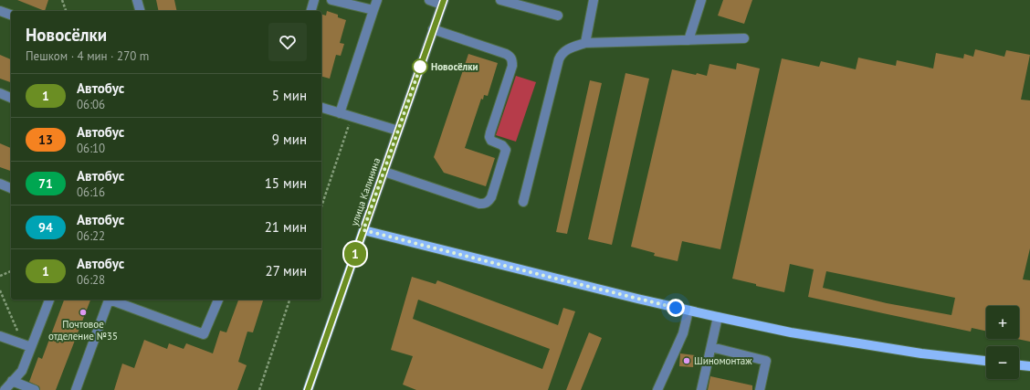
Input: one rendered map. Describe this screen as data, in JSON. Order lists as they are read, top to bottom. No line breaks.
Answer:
{"streets":{"main road":["улица Калинина"]},"places":["Новосёлки","Почтовое отделение №35","Шиномонтаж"],"lines":["bus line 1"],"page":{"on_map":"1","heading":["Новосёлки","Пешком · 4 мин · 270 m"],"list":[{"mark":"1","name":"Автобус","note":"06:06","value":"5 мин"},{"mark":"13","name":"Автобус","note":"06:10","value":"9 мин"},{"mark":"71","name":"Автобус","note":"06:16","value":"15 мин"},{"mark":"94","name":"Автобус","note":"06:22","value":"21 мин"},{"mark":"1","name":"Автобус","note":"06:28","value":"27 мин"}],"map_buttons":["+","−"]}}
